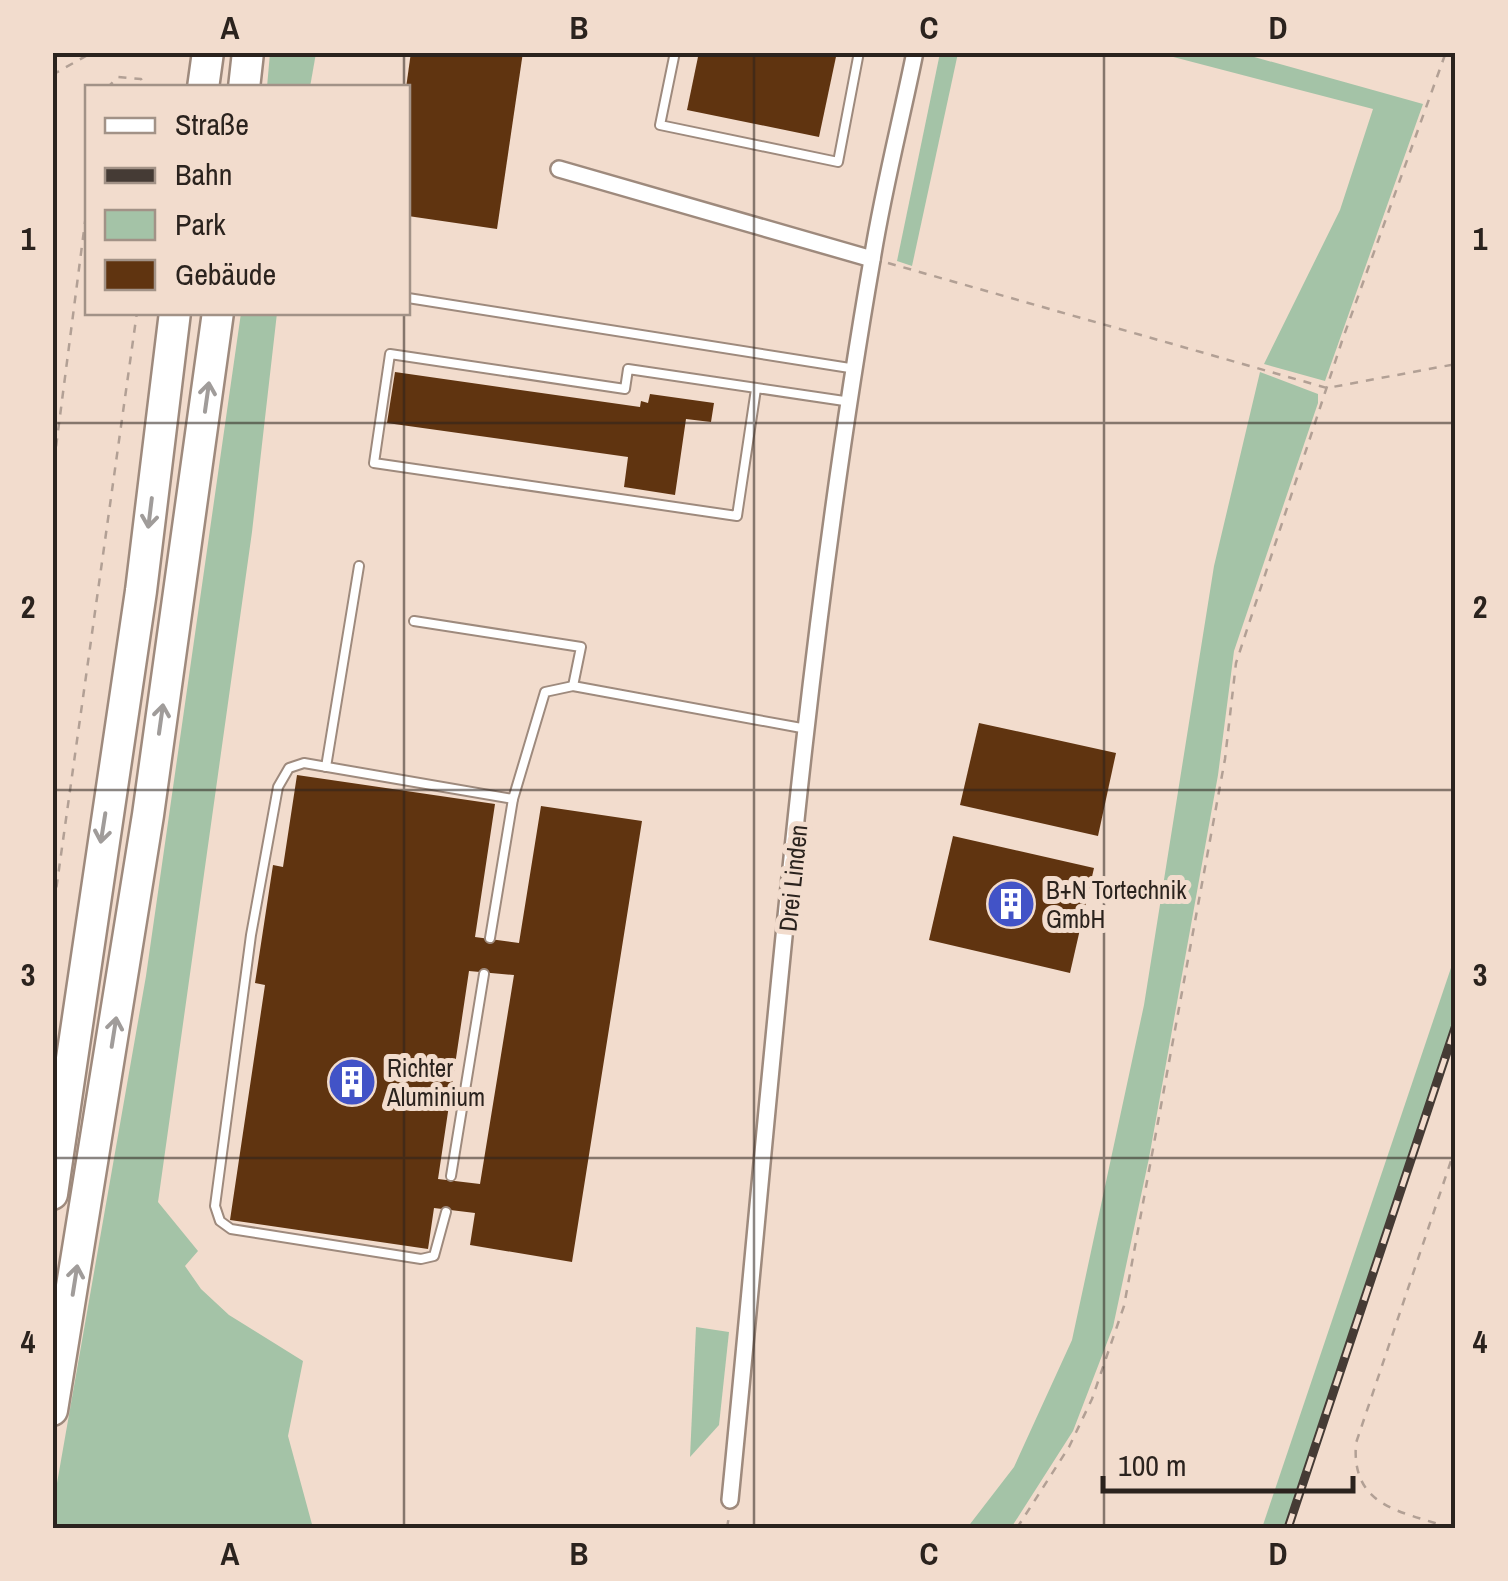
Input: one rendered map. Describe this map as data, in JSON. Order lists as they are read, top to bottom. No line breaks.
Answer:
{"streets":{"street":["Drei Linden"]},"places":{"building":["B+N Tortechnik GmbH","Richter Aluminium"]},"legend":["Straße","Bahn","Park","Gebäude"],"scale_bar":"100 m","grid":{"columns":["A","B","C","D"],"rows":["1","2","3","4"]}}
